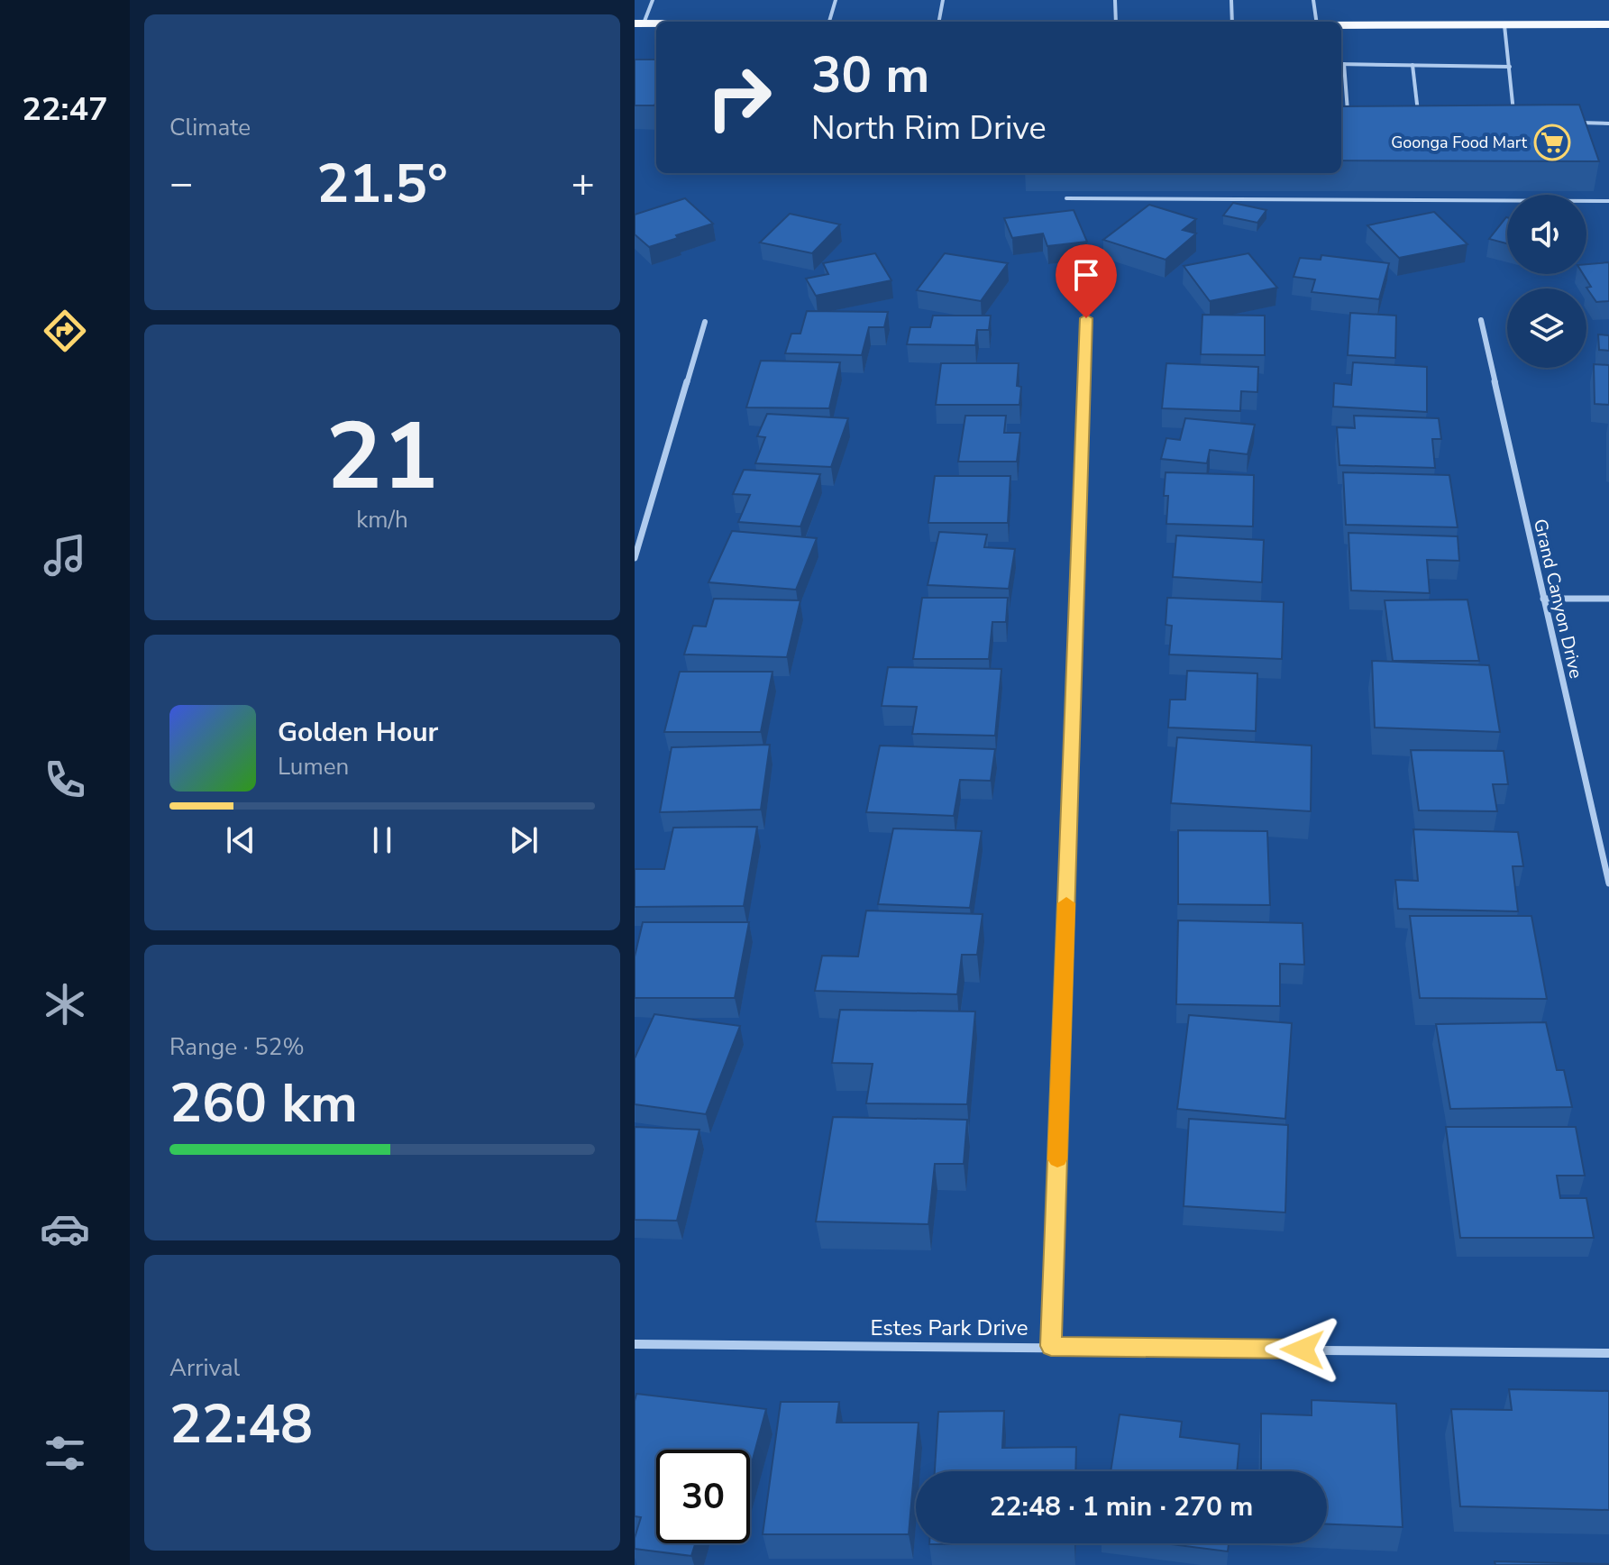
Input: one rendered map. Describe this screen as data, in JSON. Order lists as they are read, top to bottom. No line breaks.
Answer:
{"streets":{"street":["Grand Canyon Drive","Estes Park Drive"]},"places":{"supermarket":["Goonga Food Mart"]},"page":{"tabs":"22:47","tile":["Climate",["21","km/h"],["Range · 52%","260 km"],["Arrival","22:48"]],"turn":["30 m","North Rim Drive"],"heat":["−","21.5°","+"],"song":["Golden Hour","Lumen"],"limit":"30","trip":"22:48 · 1 min · 270 m"}}
